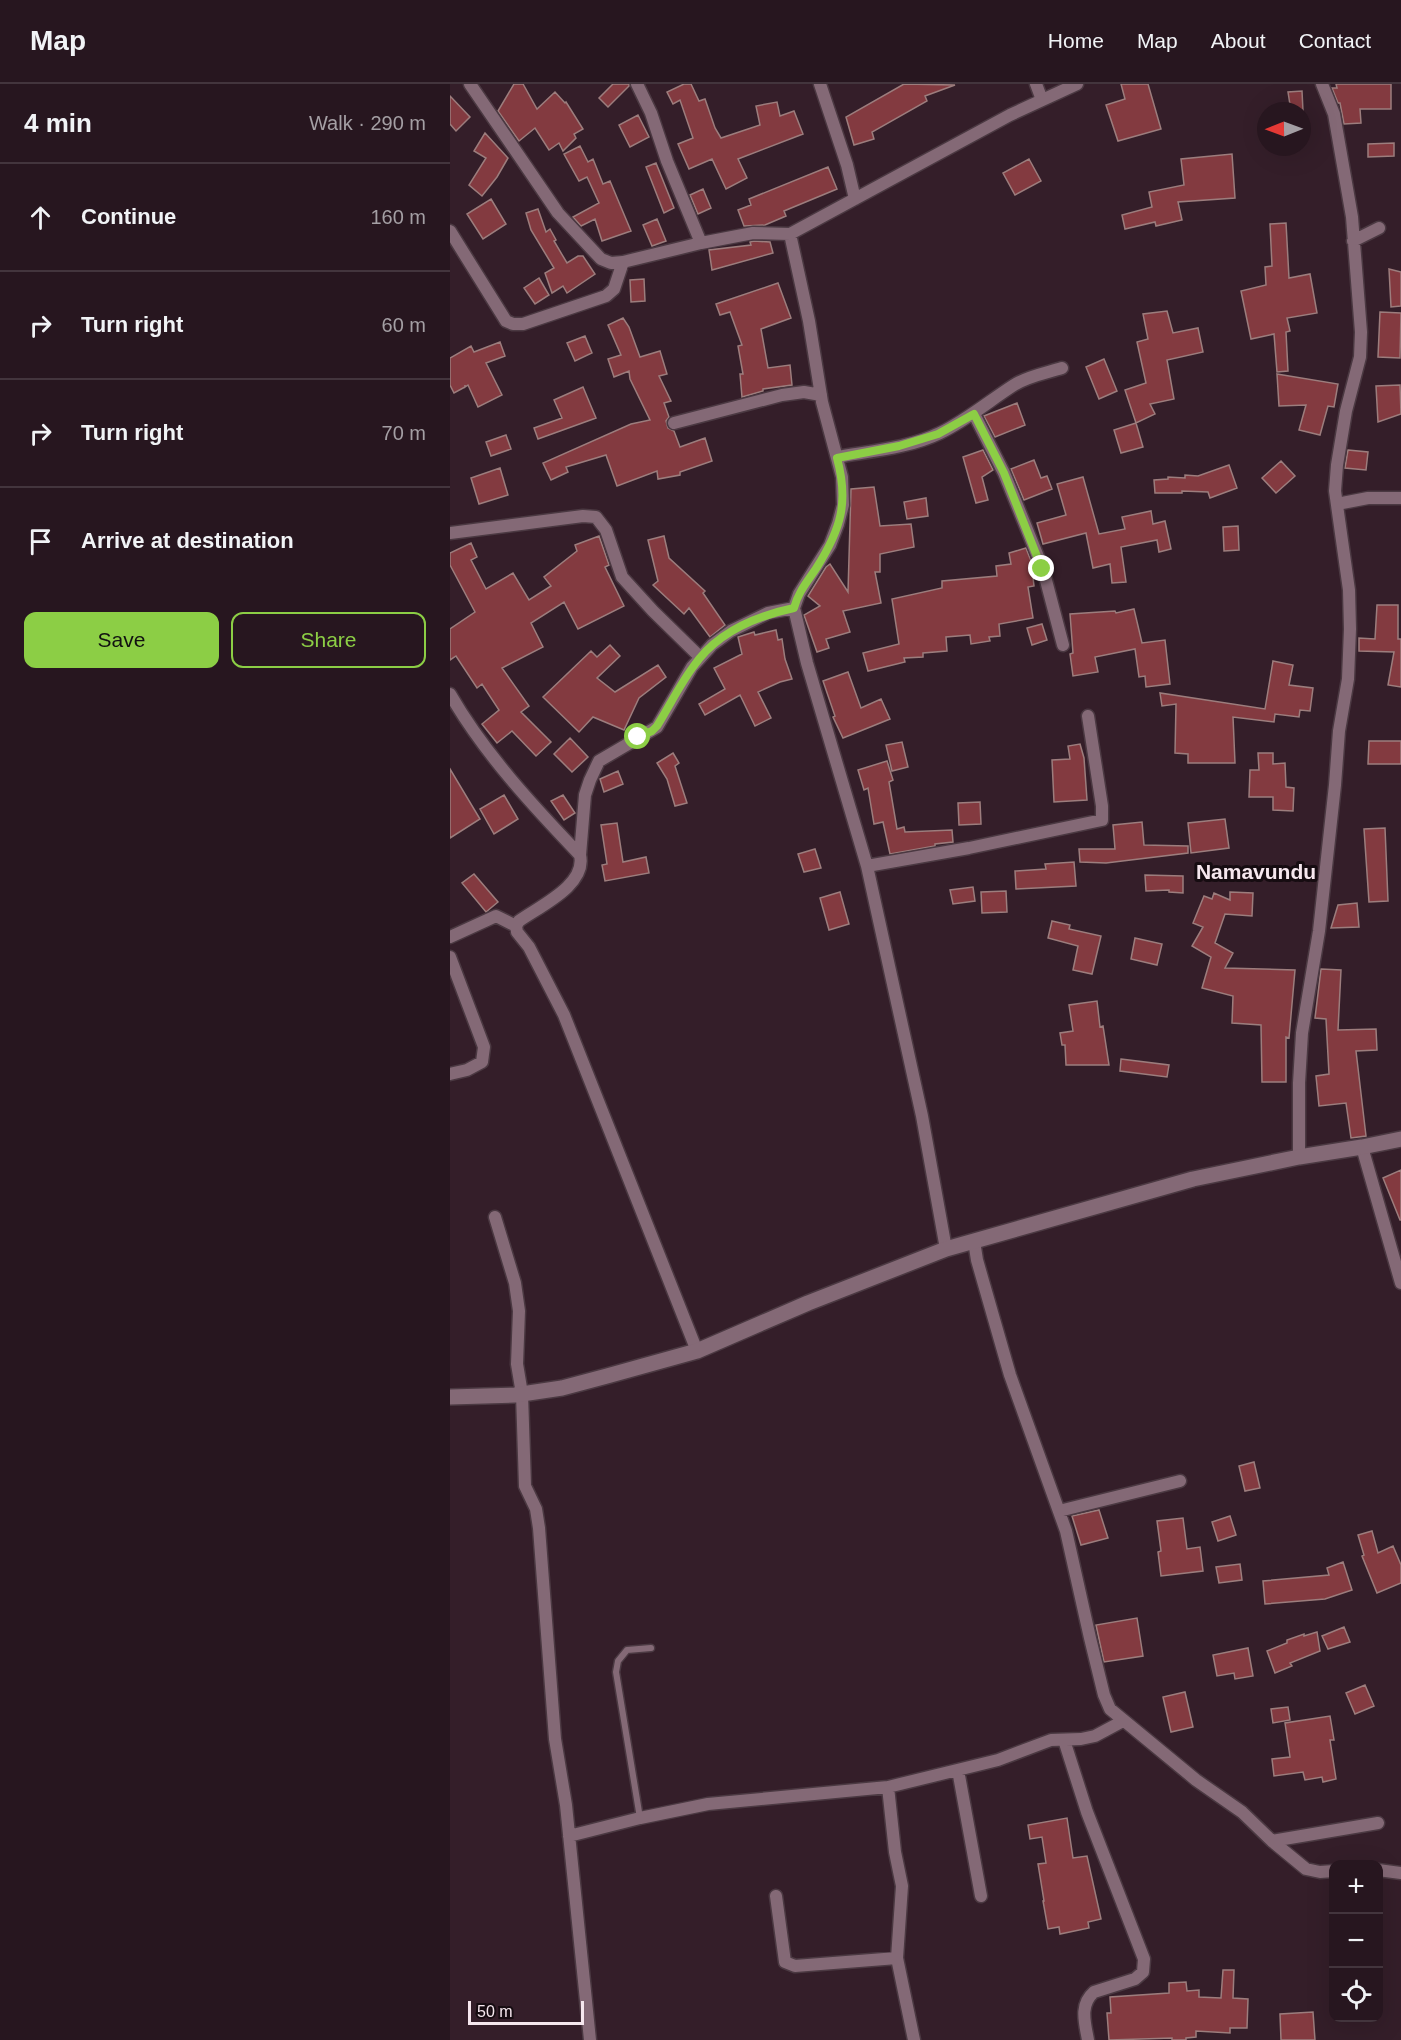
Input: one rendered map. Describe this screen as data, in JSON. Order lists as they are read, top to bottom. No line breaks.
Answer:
{"districts":["Namavundu"],"scale_bar":"50 m","north":"left","page":{"header":"Map","nav":["Home","Map","About","Contact"],"heading":["4 min","Walk · 290 m"],"list":[["Continue","160 m"],["Turn right","60 m"],["Turn right","70 m"],"Arrive at destination"],"buttons":["Save","Share"],"map_buttons":["+","−"],"scale":"50 m"}}
